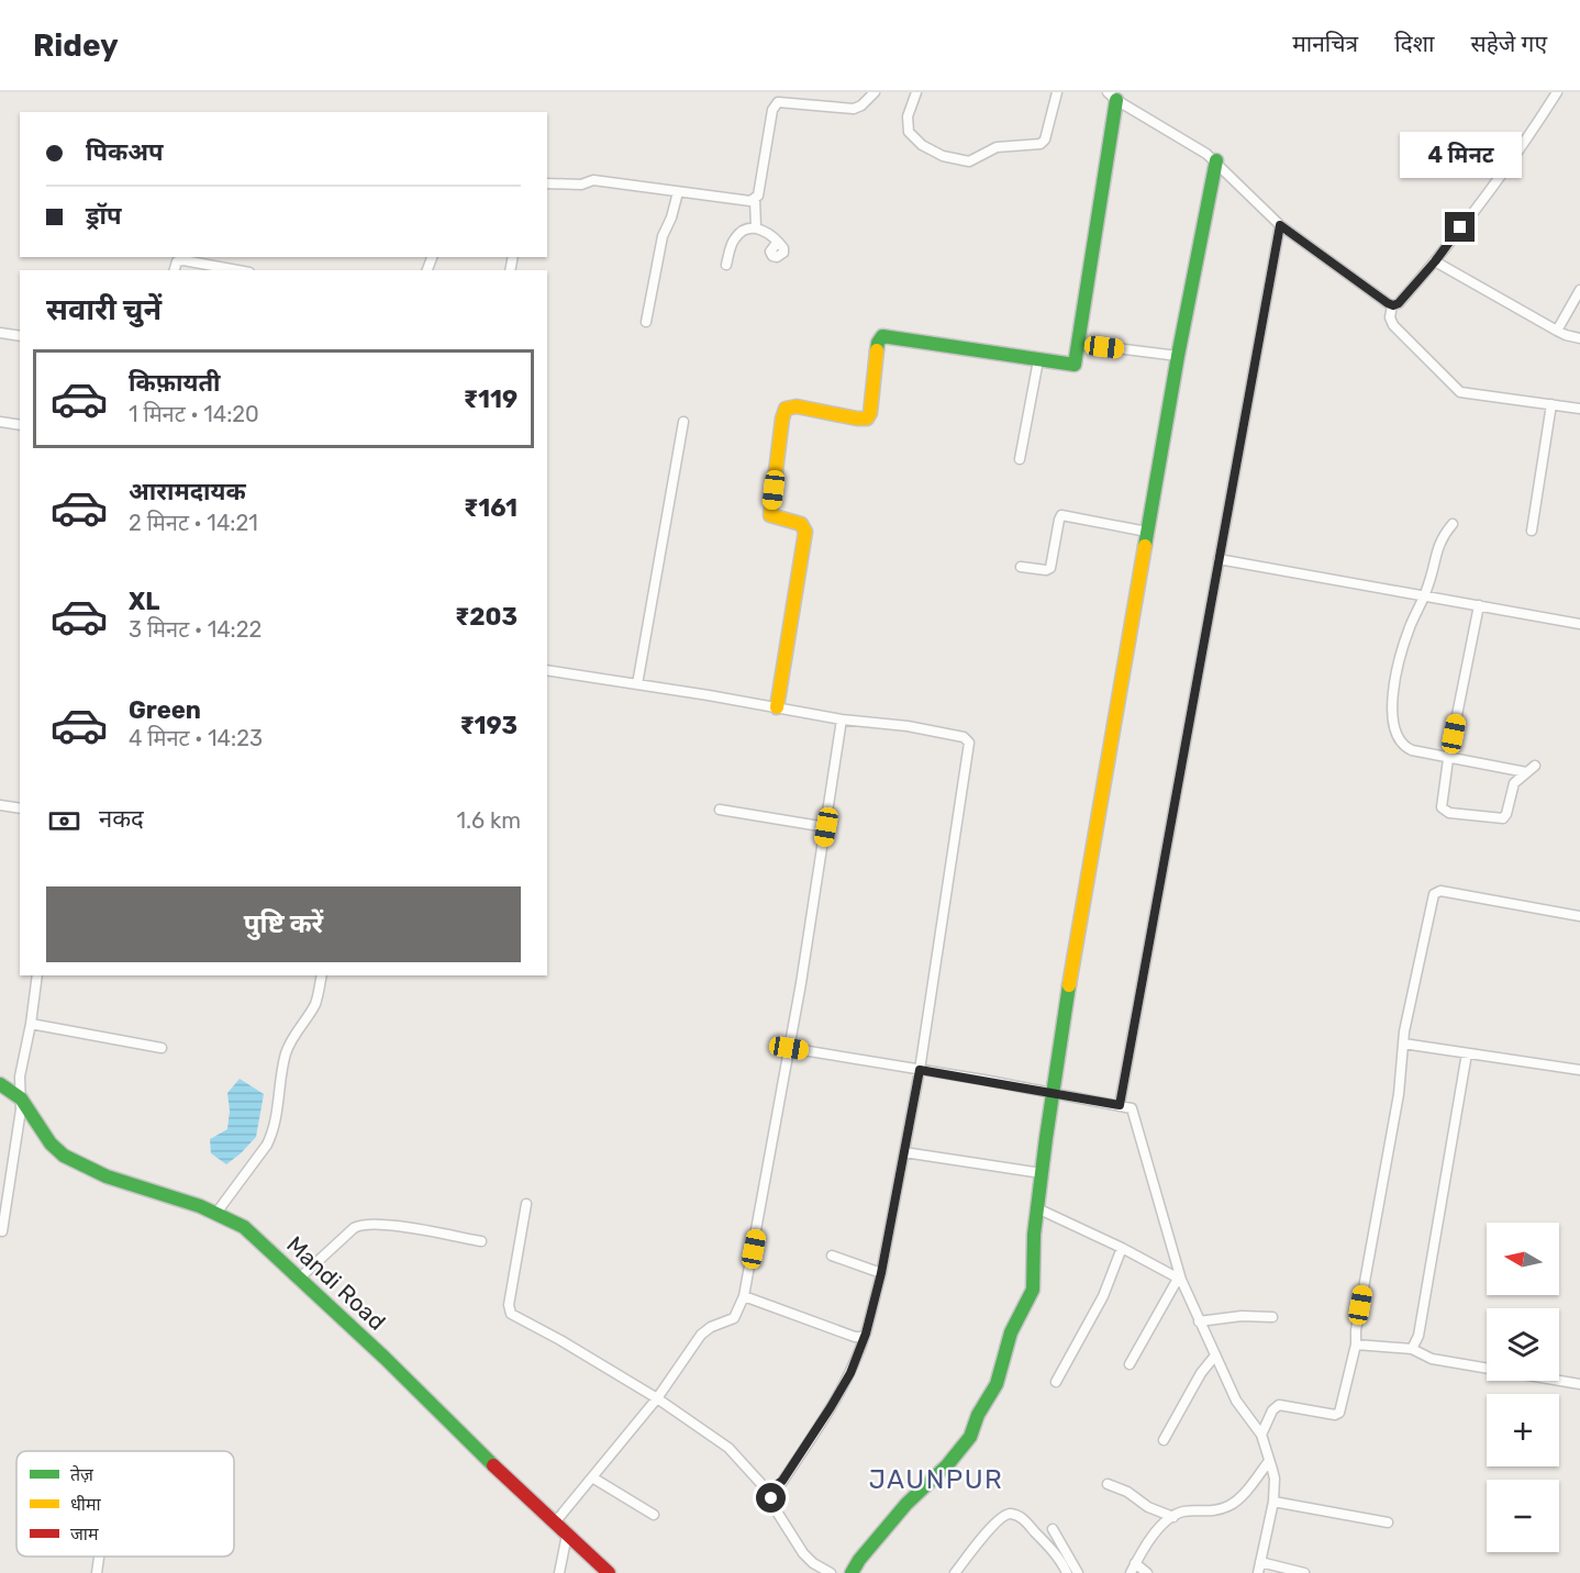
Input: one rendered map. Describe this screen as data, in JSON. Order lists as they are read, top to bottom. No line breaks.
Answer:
{"streets":{"street":["Mandi Road"]},"districts":["JAUNPUR"],"legend":["तेज़","धीमा","जाम"],"north":"left","page":{"header":"Ridey","nav":["मानचित्र","दिशा","सहेजे गए"],"banner":["पिकअप","ड्रॉप"],"bubble":"4 मिनट","heading":"सवारी चुनें","list":[{"name":"किफ़ायती","note":"1 मिनट · 14:20","value":"₹119"},{"name":"आरामदायक","note":"2 मिनट · 14:21","value":"₹161"},{"name":"XL","note":"3 मिनट · 14:22","value":"₹203"},{"name":"Green","note":"4 मिनट · 14:23","value":"₹193"}],"pay":["नकद","1.6 km"],"buttons":"पुष्टि करें","map_buttons":["+","−"]}}
